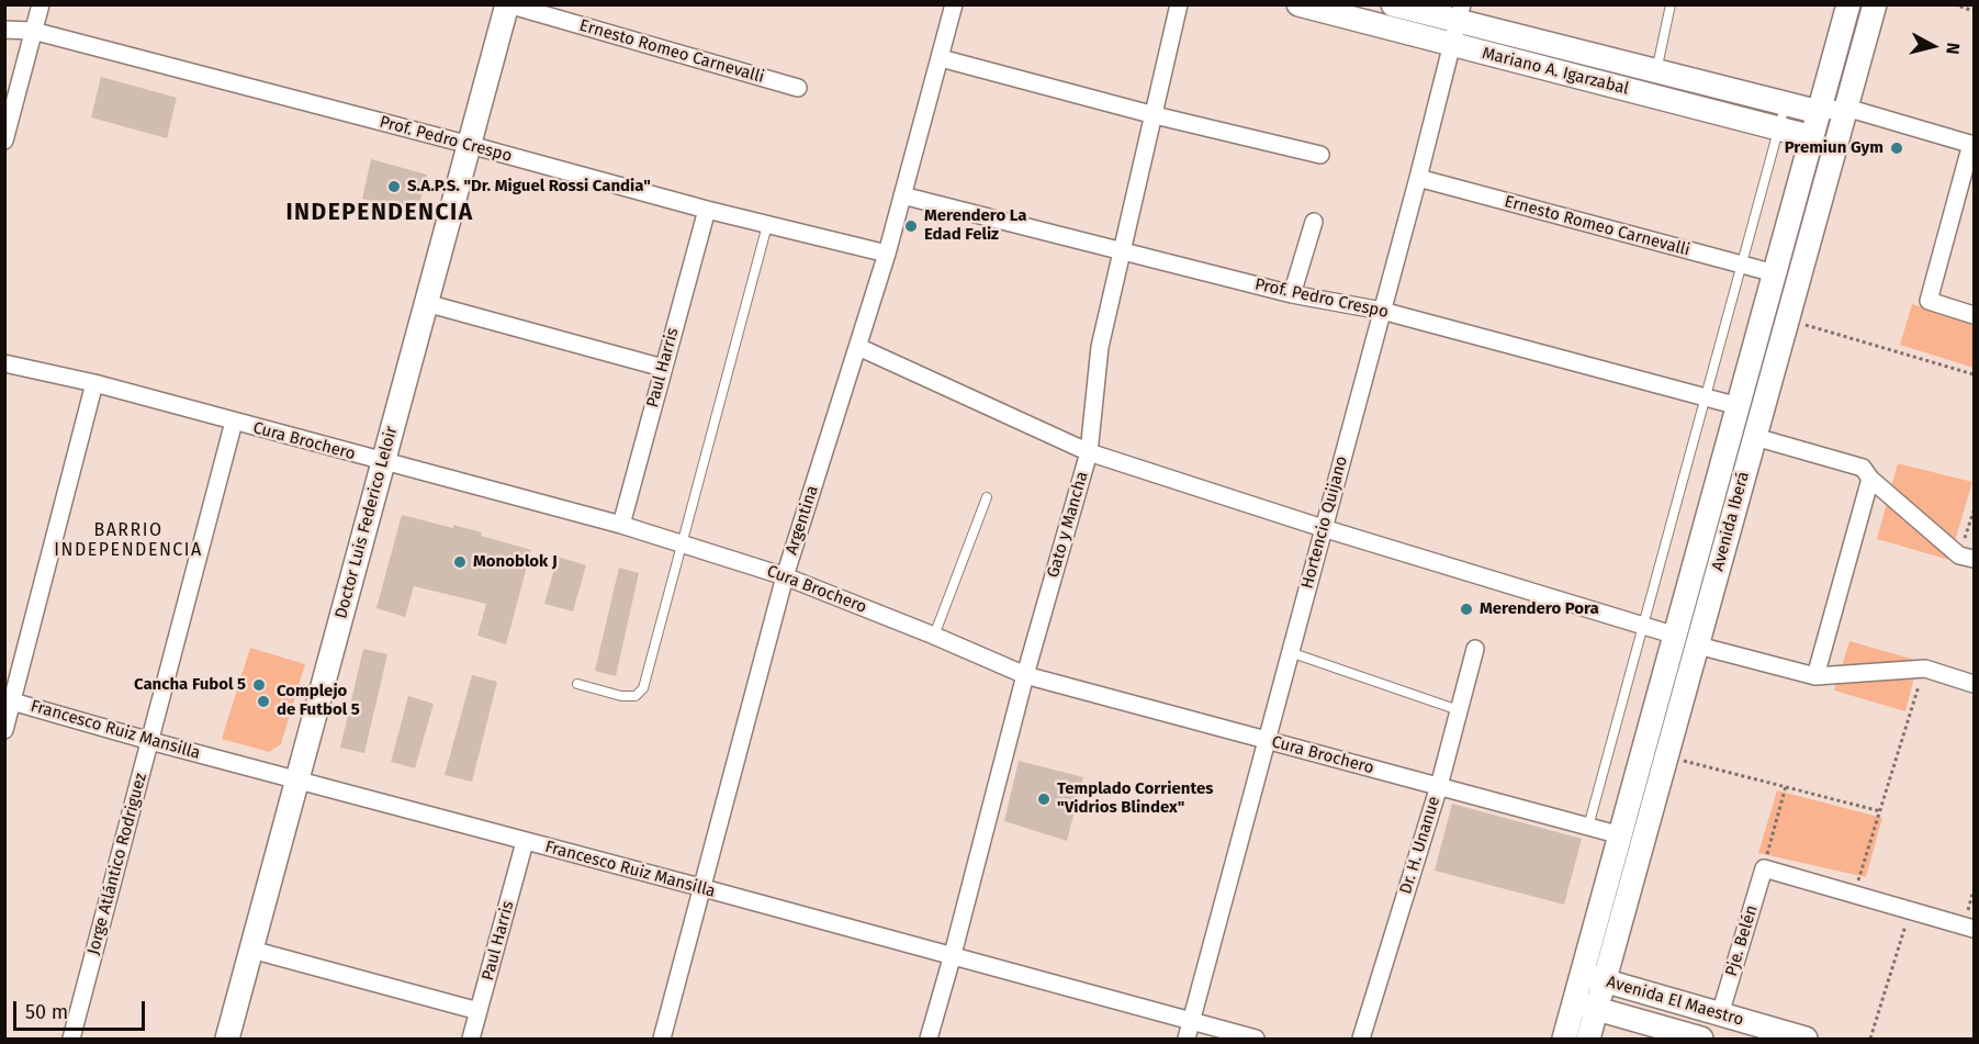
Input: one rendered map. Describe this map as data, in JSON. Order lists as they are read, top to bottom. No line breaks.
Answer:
{"streets":{"main road":["Mariano A. Igarzabal","Avenida Iberá","Doctor Luis Federico Leloir","Avenida El Maestro"],"street":["Ernesto Romeo Carnevalli","Prof. Pedro Crespo","Paul Harris","Cura Brochero","Argentina","Hortencio Quijano","Gato y Mancha","Francesco Ruiz Mansilla","Dr. H. Unanue","Jorge Atlántico Rodriguez","Pje. Belén"]},"crossings":[["Ernesto Romeo Carnevalli","Avenida Iberá"],["Ernesto Romeo Carnevalli","Doctor Luis Federico Leloir"],["Ernesto Romeo Carnevalli","Hortencio Quijano"],["Mariano A. Igarzabal","Avenida Iberá"],["Mariano A. Igarzabal","Hortencio Quijano"],["Prof. Pedro Crespo","Paul Harris"],["Prof. Pedro Crespo","Argentina"],["Prof. Pedro Crespo","Avenida Iberá"],["Prof. Pedro Crespo","Doctor Luis Federico Leloir"],["Prof. Pedro Crespo","Hortencio Quijano"],["Prof. Pedro Crespo","Gato y Mancha"],["Paul Harris","Cura Brochero"],["Paul Harris","Francesco Ruiz Mansilla"],["Cura Brochero","Argentina"],["Cura Brochero","Avenida Iberá"],["Cura Brochero","Doctor Luis Federico Leloir"],["Cura Brochero","Hortencio Quijano"],["Cura Brochero","Gato y Mancha"],["Cura Brochero","Dr. H. Unanue"],["Cura Brochero","Jorge Atlántico Rodriguez"],["Argentina","Francesco Ruiz Mansilla"],["Avenida Iberá","Avenida El Maestro"],["Doctor Luis Federico Leloir","Francesco Ruiz Mansilla"],["Hortencio Quijano","Francesco Ruiz Mansilla"],["Gato y Mancha","Francesco Ruiz Mansilla"],["Francesco Ruiz Mansilla","Jorge Atlántico Rodriguez"],["Pje. Belén","Avenida El Maestro"]],"districts":["INDEPENDENCIA","BARRIO INDEPENDENCIA"],"places":["Premiun Gym","S.A.P.S. \"Dr. Miguel Rossi Candia\"","Merendero La Edad Feliz","Monoblok J","Merendero Pora","Cancha Fubol 5","Complejo de Futbol 5","Templado Corrientes \"Vidrios Blindex\""],"scale_bar":"50 m","north":"right"}
